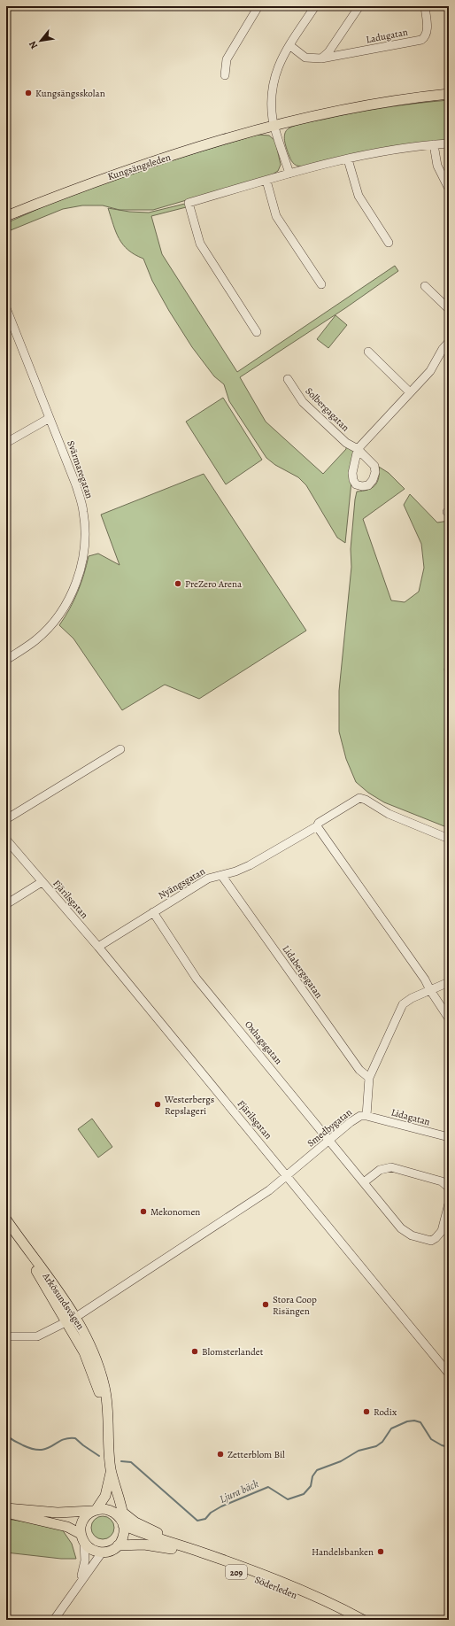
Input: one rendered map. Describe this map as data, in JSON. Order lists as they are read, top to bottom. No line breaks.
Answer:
{"streets":{"main road":["Kungsängsleden","Arkösundsvägen","209","Söderleden"],"street":["Ladugatan","Solbergagatan","Svärmaregatan","Nyängsgatan","Fjärilsgatan","Lidabergsgatan","Oxhagsgatan","Lidagatan","Smedbygatan"]},"crossings":[["Nyängsgatan","Fjärilsgatan"],["Nyängsgatan","Lidabergsgatan"],["Nyängsgatan","Oxhagsgatan"],["Fjärilsgatan","Smedbygatan"],["Lidabergsgatan","Smedbygatan"],["Oxhagsgatan","Smedbygatan"],["Lidagatan","Smedbygatan"],["Smedbygatan","Arkösundsvägen"],["Arkösundsvägen","Söderleden"]],"water":["Ljura bäck"],"places":["Kungsängsskolan","PreZero Arena","Westerbergs Repslageri","Mekonomen","Stora Coop Risängen","Blomsterlandet","Rodix","Zetterblom Bil","Handelsbanken"],"north":"bottom left"}
